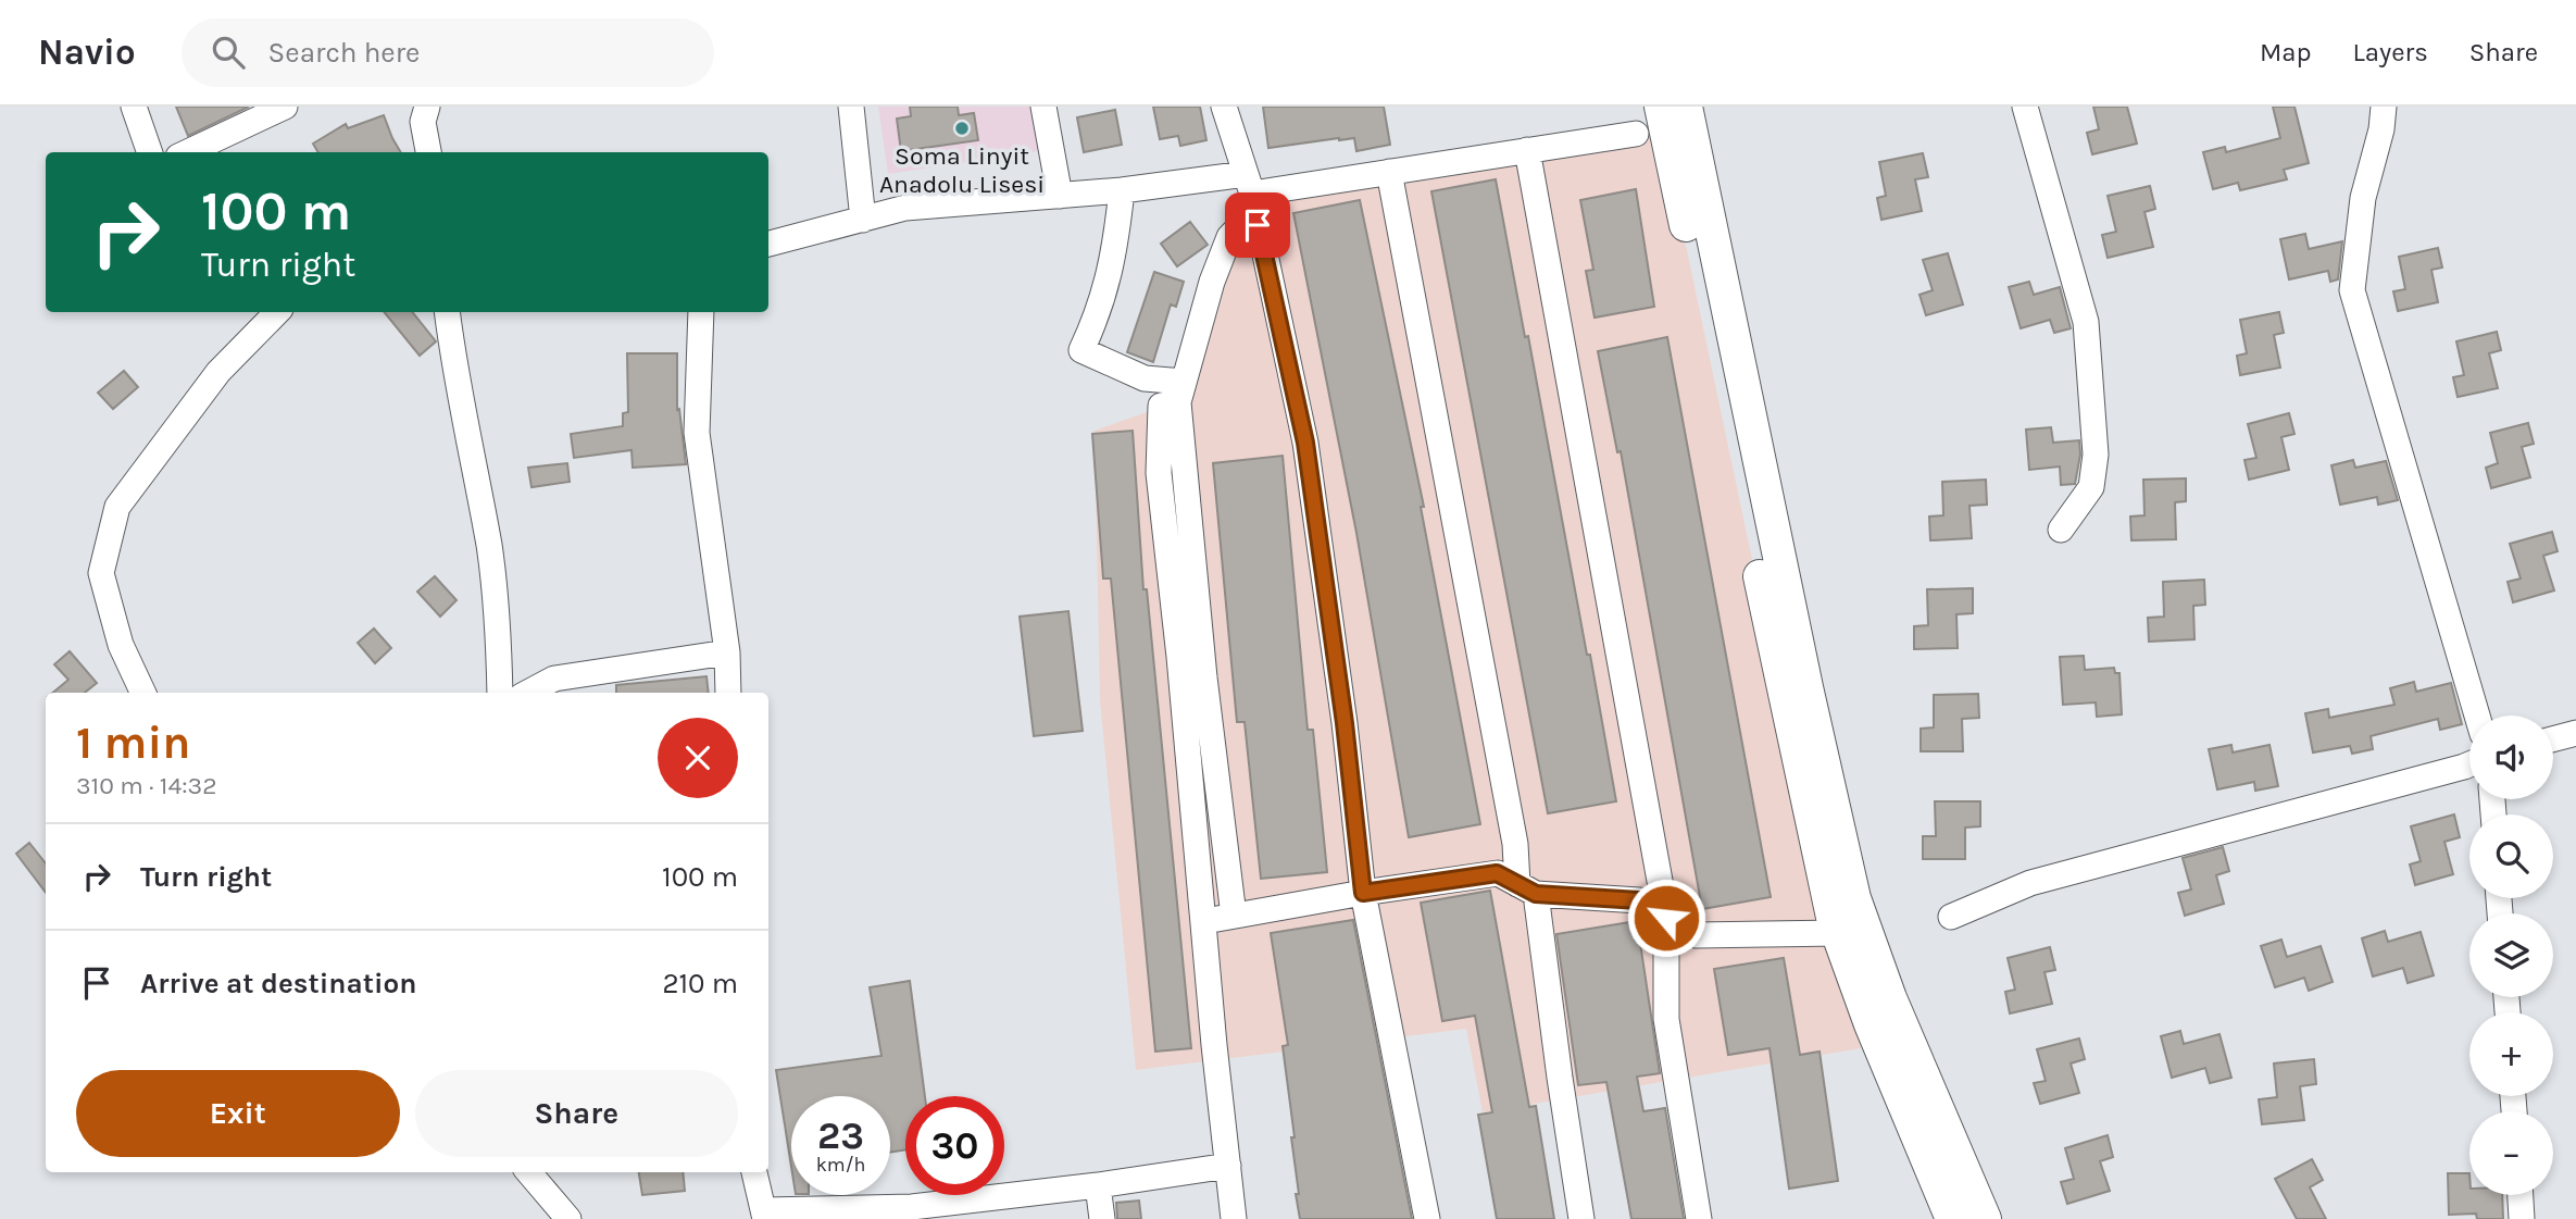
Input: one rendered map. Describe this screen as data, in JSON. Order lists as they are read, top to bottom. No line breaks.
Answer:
{"places":["Soma Linyit Anadolu Lisesi"],"page":{"header":"Navio","search":"Search here","nav":["Map","Layers","Share"],"turn":["100 m","Turn right"],"heading":["1 min","310 m · 14:32"],"map_buttons":["+","−"],"list":[{"name":"Turn right","value":"100 m"},{"name":"Arrive at destination","value":"210 m"}],"buttons":["Exit","Share"],"speed":"23 km/h","limit":"30"}}
